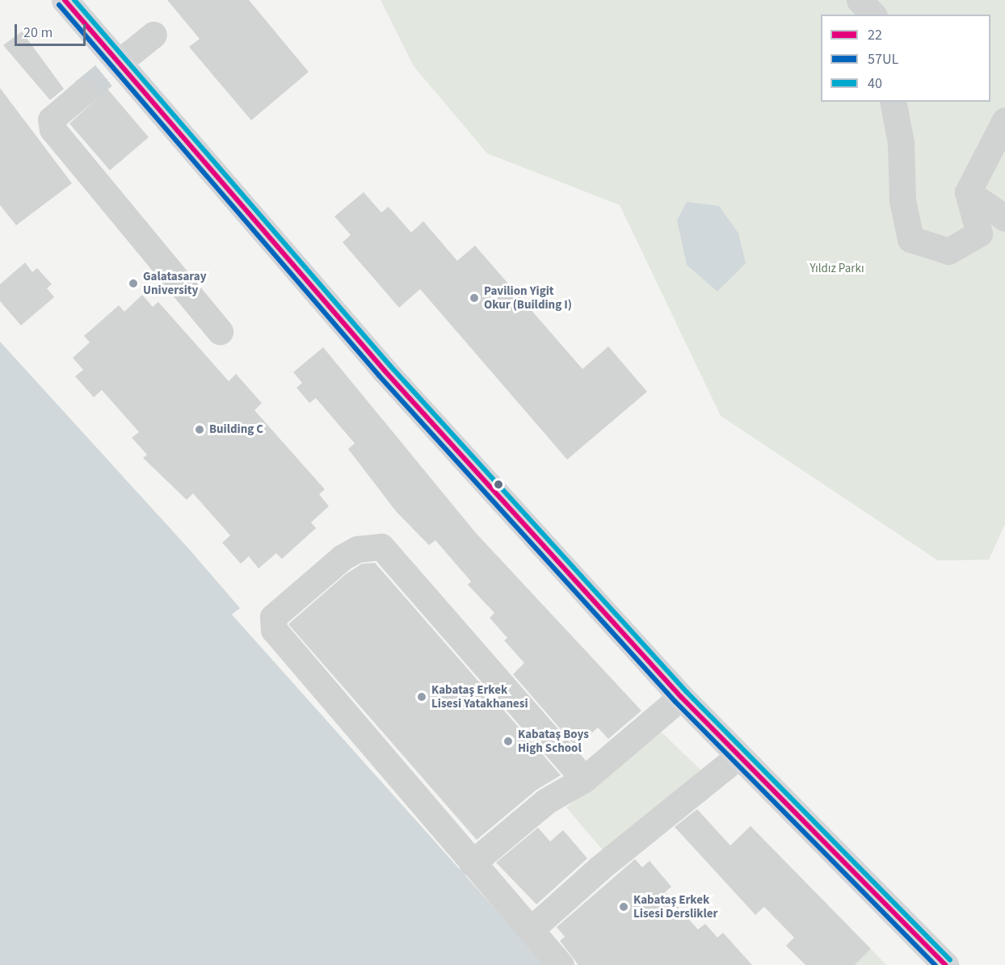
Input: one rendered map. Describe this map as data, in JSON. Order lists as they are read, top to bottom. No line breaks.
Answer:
{"parks":["Yıldız Parkı"],"places":["Galatasaray University","Pavilion Yigit Okur (Building I)","Building C","Kabataş Erkek Lisesi Yatakhanesi","Kabataş Boys High School","Kabataş Erkek Lisesi Derslikler"],"lines":["transit line 22","transit line 40","transit line 57UL"],"legend":["22","57UL","40"],"scale_bar":"20 m"}
